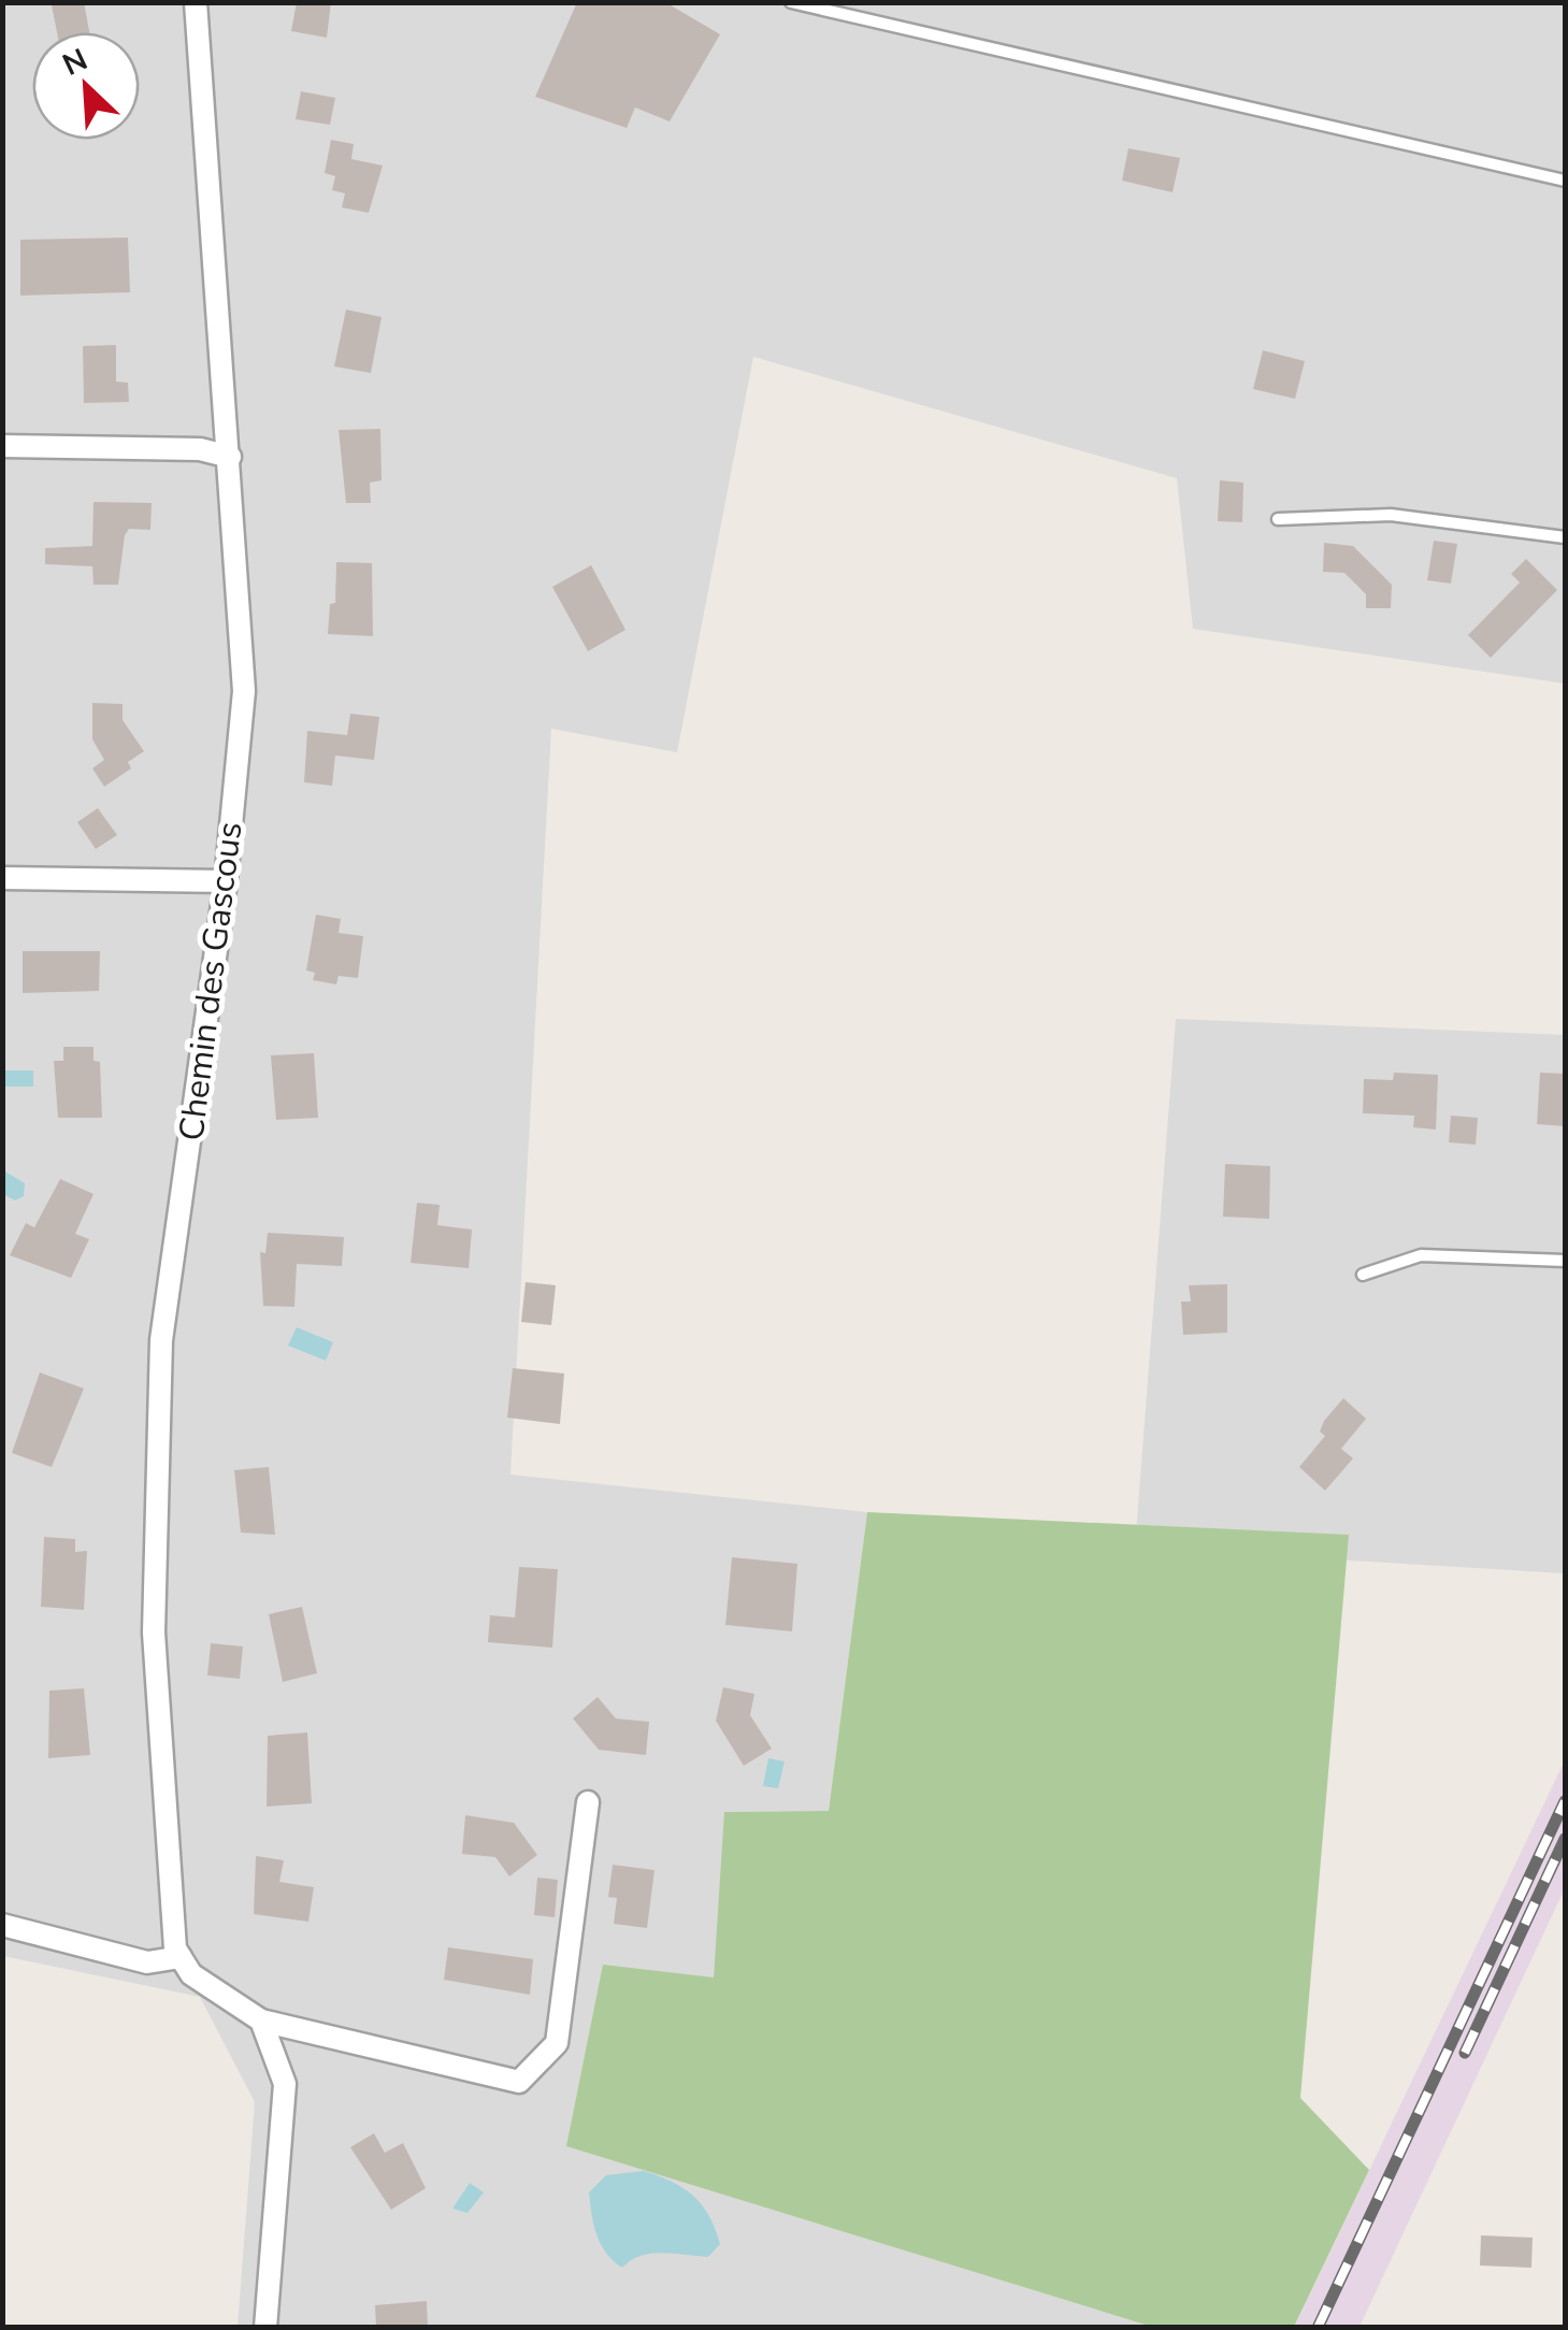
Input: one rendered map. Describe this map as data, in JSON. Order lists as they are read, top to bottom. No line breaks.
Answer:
{"streets":{"street":["Chemin des Gascous"]},"north":"top left"}
